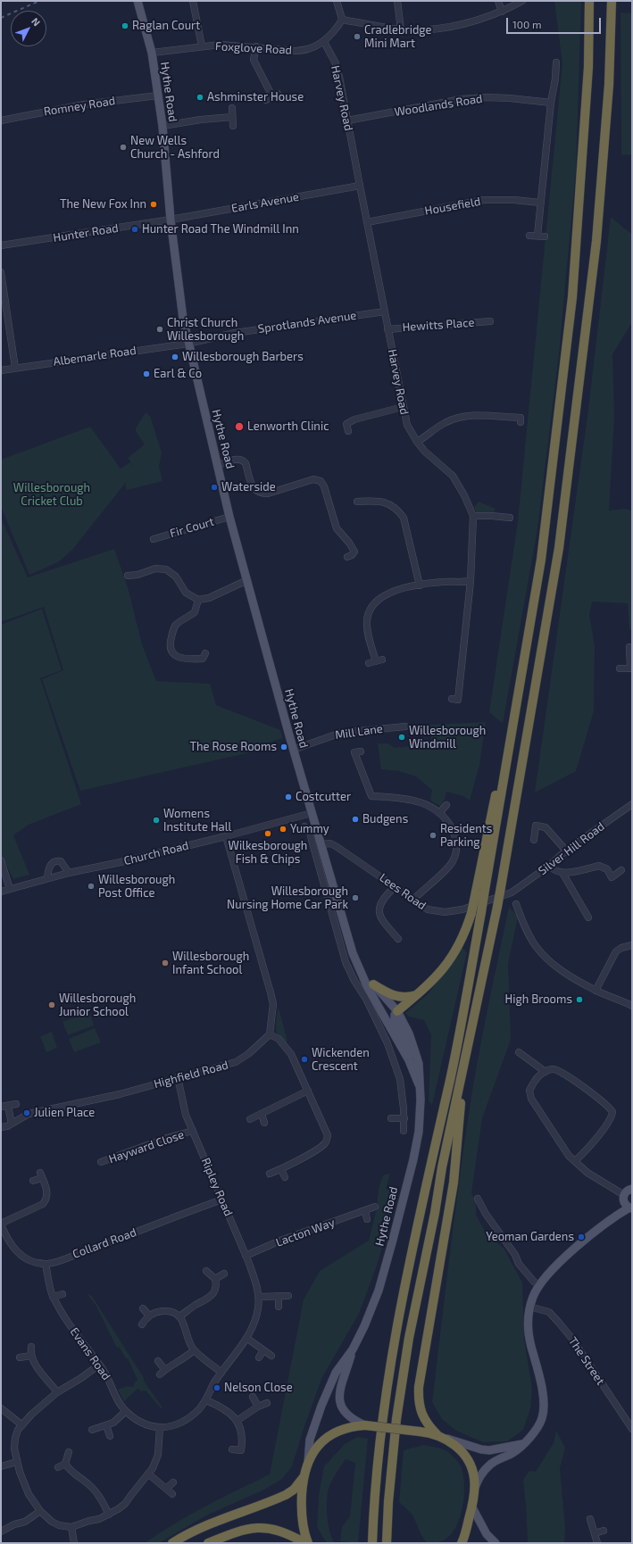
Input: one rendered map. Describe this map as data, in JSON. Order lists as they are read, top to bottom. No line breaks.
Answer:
{"streets":{"main road":["Hythe Road"],"street":["Foxglove Road","Harvey Road","Woodlands Road","Romney Road","Earls Avenue","Housefield","Hunter Road","Sprotlands Avenue","Hewitts Place","Albemarle Road","Fir Court","Mill Lane","Silver Hill Road","Church Road","Lees Road","Highfield Road","Hayward Close","Ripley Road","Lacton Way","Collard Road","Evans Road","The Street"]},"crossings":[["Foxglove Road","Hythe Road"],["Foxglove Road","Harvey Road"],["Hythe Road","Romney Road"],["Hythe Road","Earls Avenue"],["Hythe Road","Hunter Road"],["Hythe Road","Sprotlands Avenue"],["Hythe Road","Albemarle Road"],["Hythe Road","Fir Court"],["Hythe Road","Mill Lane"],["Hythe Road","Church Road"],["Hythe Road","Lees Road"],["Harvey Road","Woodlands Road"],["Harvey Road","Earls Avenue"],["Harvey Road","Housefield"],["Harvey Road","Sprotlands Avenue"],["Harvey Road","Hewitts Place"],["Earls Avenue","Hunter Road"],["Sprotlands Avenue","Albemarle Road"],["Silver Hill Road","Lees Road"],["Highfield Road","Ripley Road"],["Hayward Close","Ripley Road"],["Ripley Road","Lacton Way"],["Ripley Road","Collard Road"],["Ripley Road","Evans Road"],["Collard Road","Evans Road"]],"parks":["Willesborough Cricket Club"],"places":["Raglan Court","Cradlebridge Mini Mart","Ashminster House","New Wells Church - Ashford","The New Fox Inn","Hunter Road The Windmill Inn","Christ Church Willesborough","Willesborough Barbers","Earl & Co","Lenworth Clinic","Waterside","Willesborough Windmill","The Rose Rooms","Costcutter","Budgens","Womens Institute Hall","Yummy","Wilkesborough Fish & Chips","Residents Parking","Willesborough Post Office","Willesborough Nursing Home Car Park","Willesborough Infant School","High Brooms","Willesborough Junior School","Wickenden Crescent","Julien Place","Yeoman Gardens","Nelson Close"],"scale_bar":"100 m","north":"top right"}
